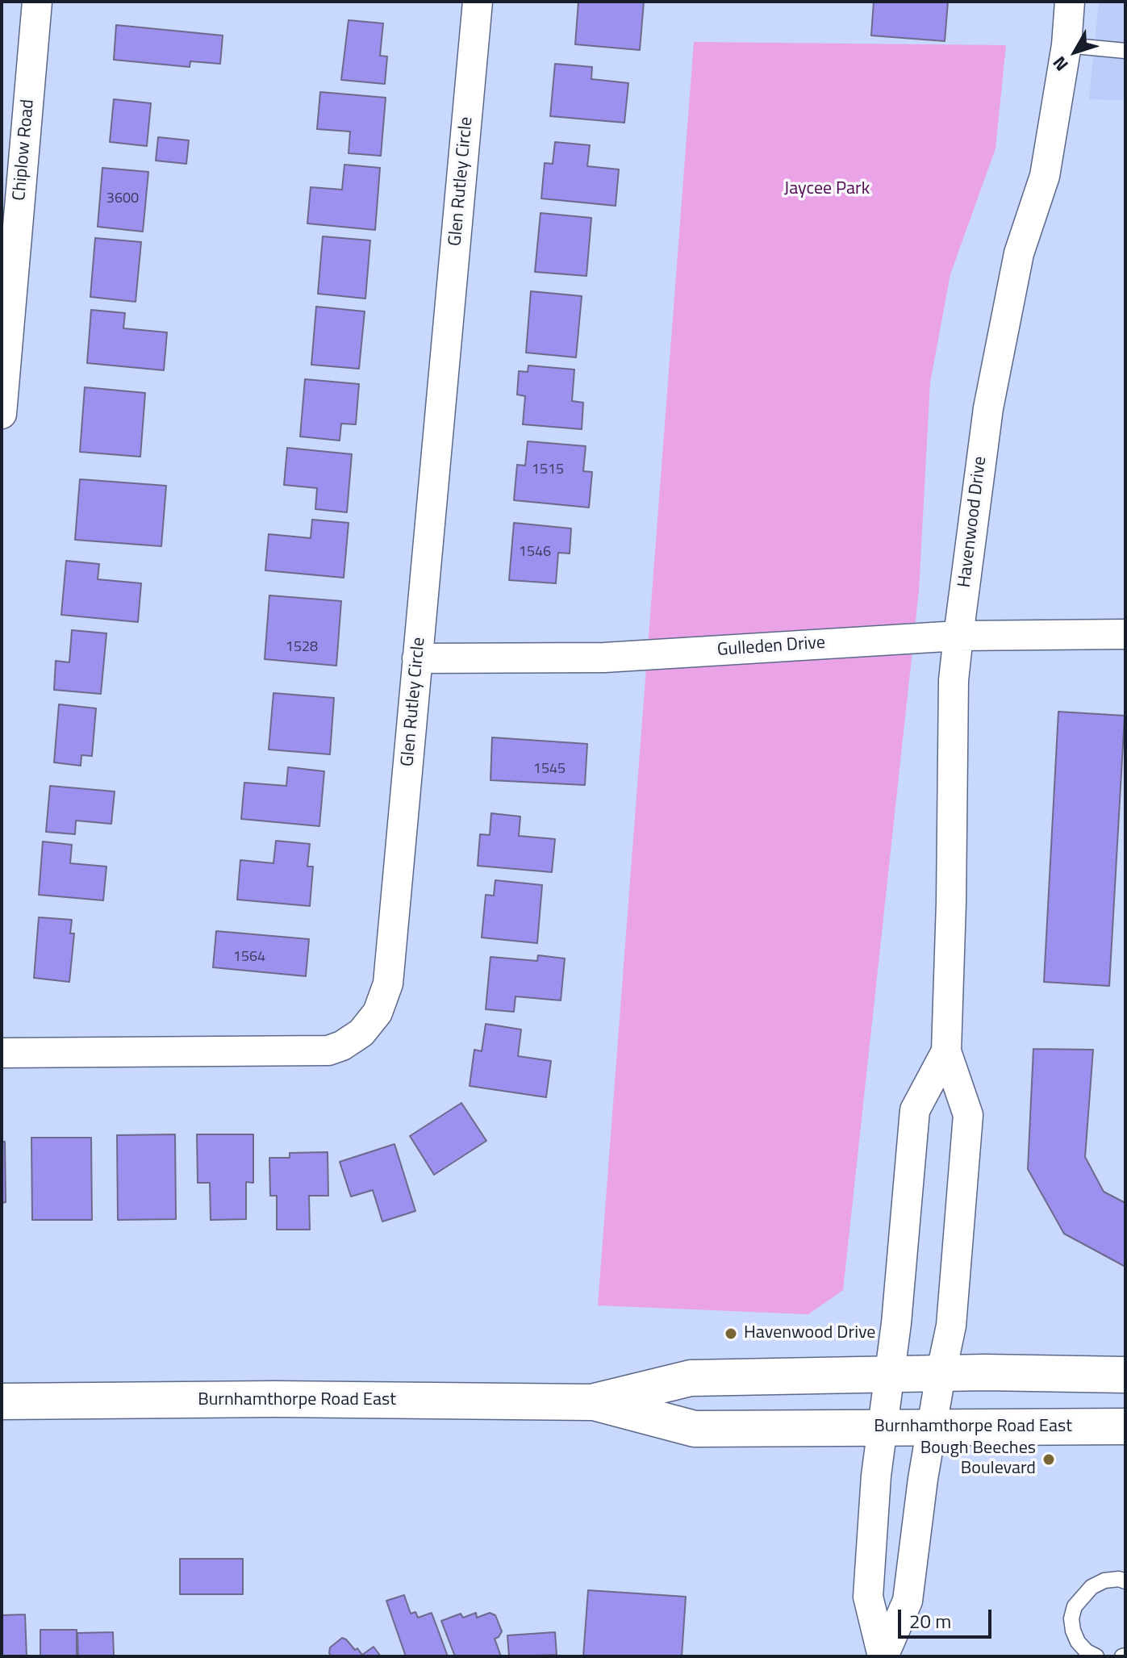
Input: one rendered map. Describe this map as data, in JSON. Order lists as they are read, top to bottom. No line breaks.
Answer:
{"streets":{"main road":["Burnhamthorpe Road East"],"street":["Chiplow Road","Glen Rutley Circle","Havenwood Drive","Gulleden Drive"]},"crossings":[["Glen Rutley Circle","Gulleden Drive"],["Havenwood Drive","Gulleden Drive"],["Havenwood Drive","Burnhamthorpe Road East"]],"parks":["Jaycee Park"],"places":["Havenwood Drive","Bough Beeches Boulevard"],"house_numbers":["3600","1515","1546","1528","1545","1564"],"scale_bar":"20 m","north":"bottom left"}
